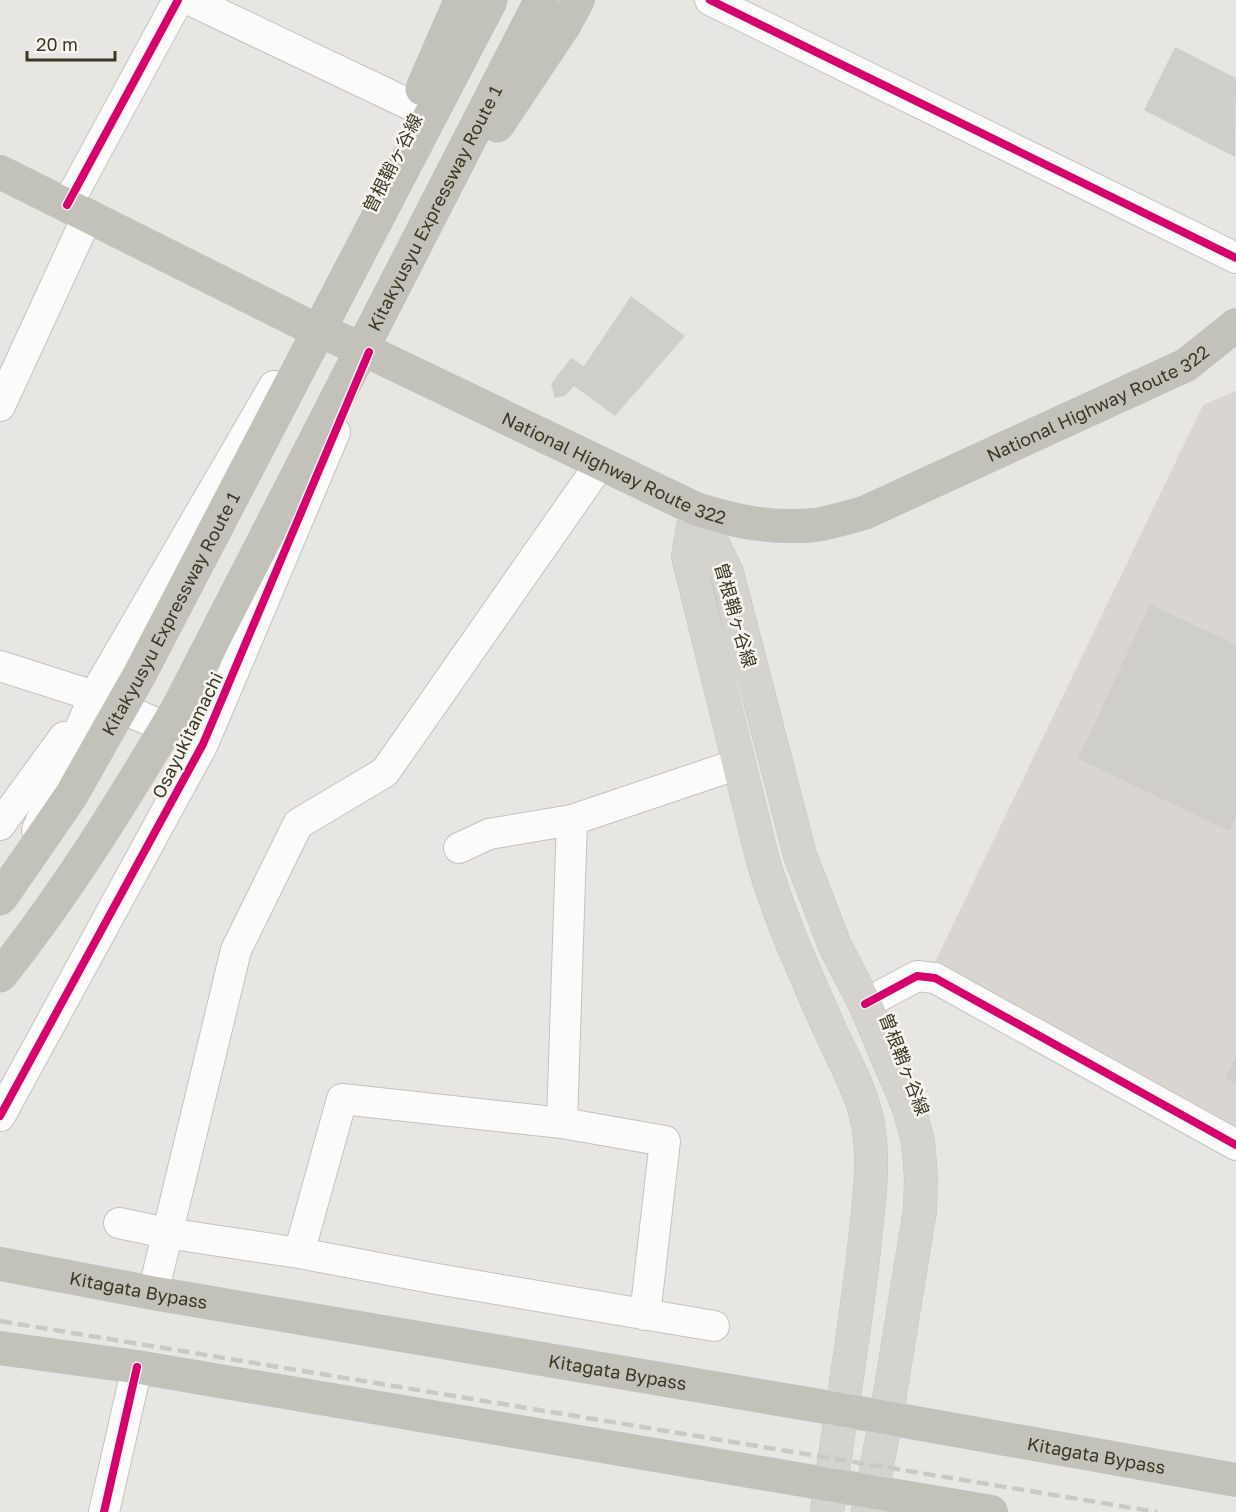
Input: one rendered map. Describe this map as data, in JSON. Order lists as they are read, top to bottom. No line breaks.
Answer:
{"streets":{"highway":["Kitakyusyu Expressway Route 1","National Highway Route 322","Kitagata Bypass"],"main road":["曽根鞘ヶ谷線"],"street":["Osayukitamachi"]},"crossings":[["曽根鞘ヶ谷線","Kitakyusyu Expressway Route 1"],["曽根鞘ヶ谷線","National Highway Route 322"],["曽根鞘ヶ谷線","Kitagata Bypass"],["Kitakyusyu Expressway Route 1","National Highway Route 322"],["National Highway Route 322","Osayukitamachi"]],"scale_bar":"20 m"}
